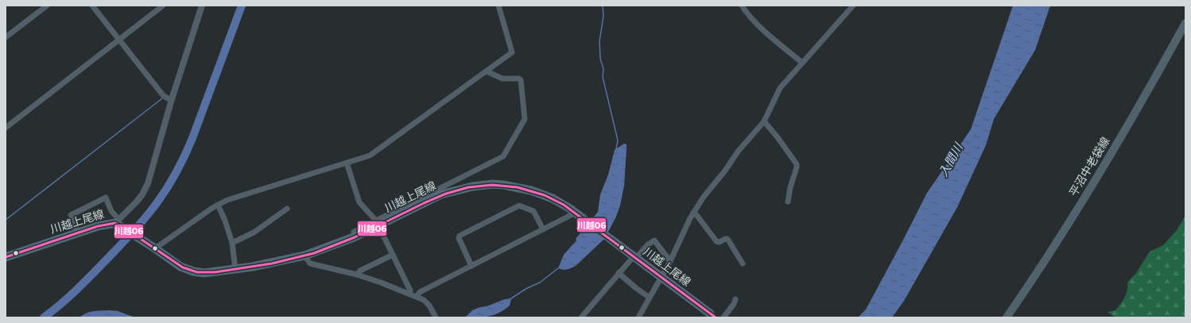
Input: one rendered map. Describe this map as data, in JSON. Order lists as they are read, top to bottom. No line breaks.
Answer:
{"streets":{"main road":["平沼中老袋線","川越上尾線"]},"water":["入間川"],"lines":["transit line 川越06"]}
